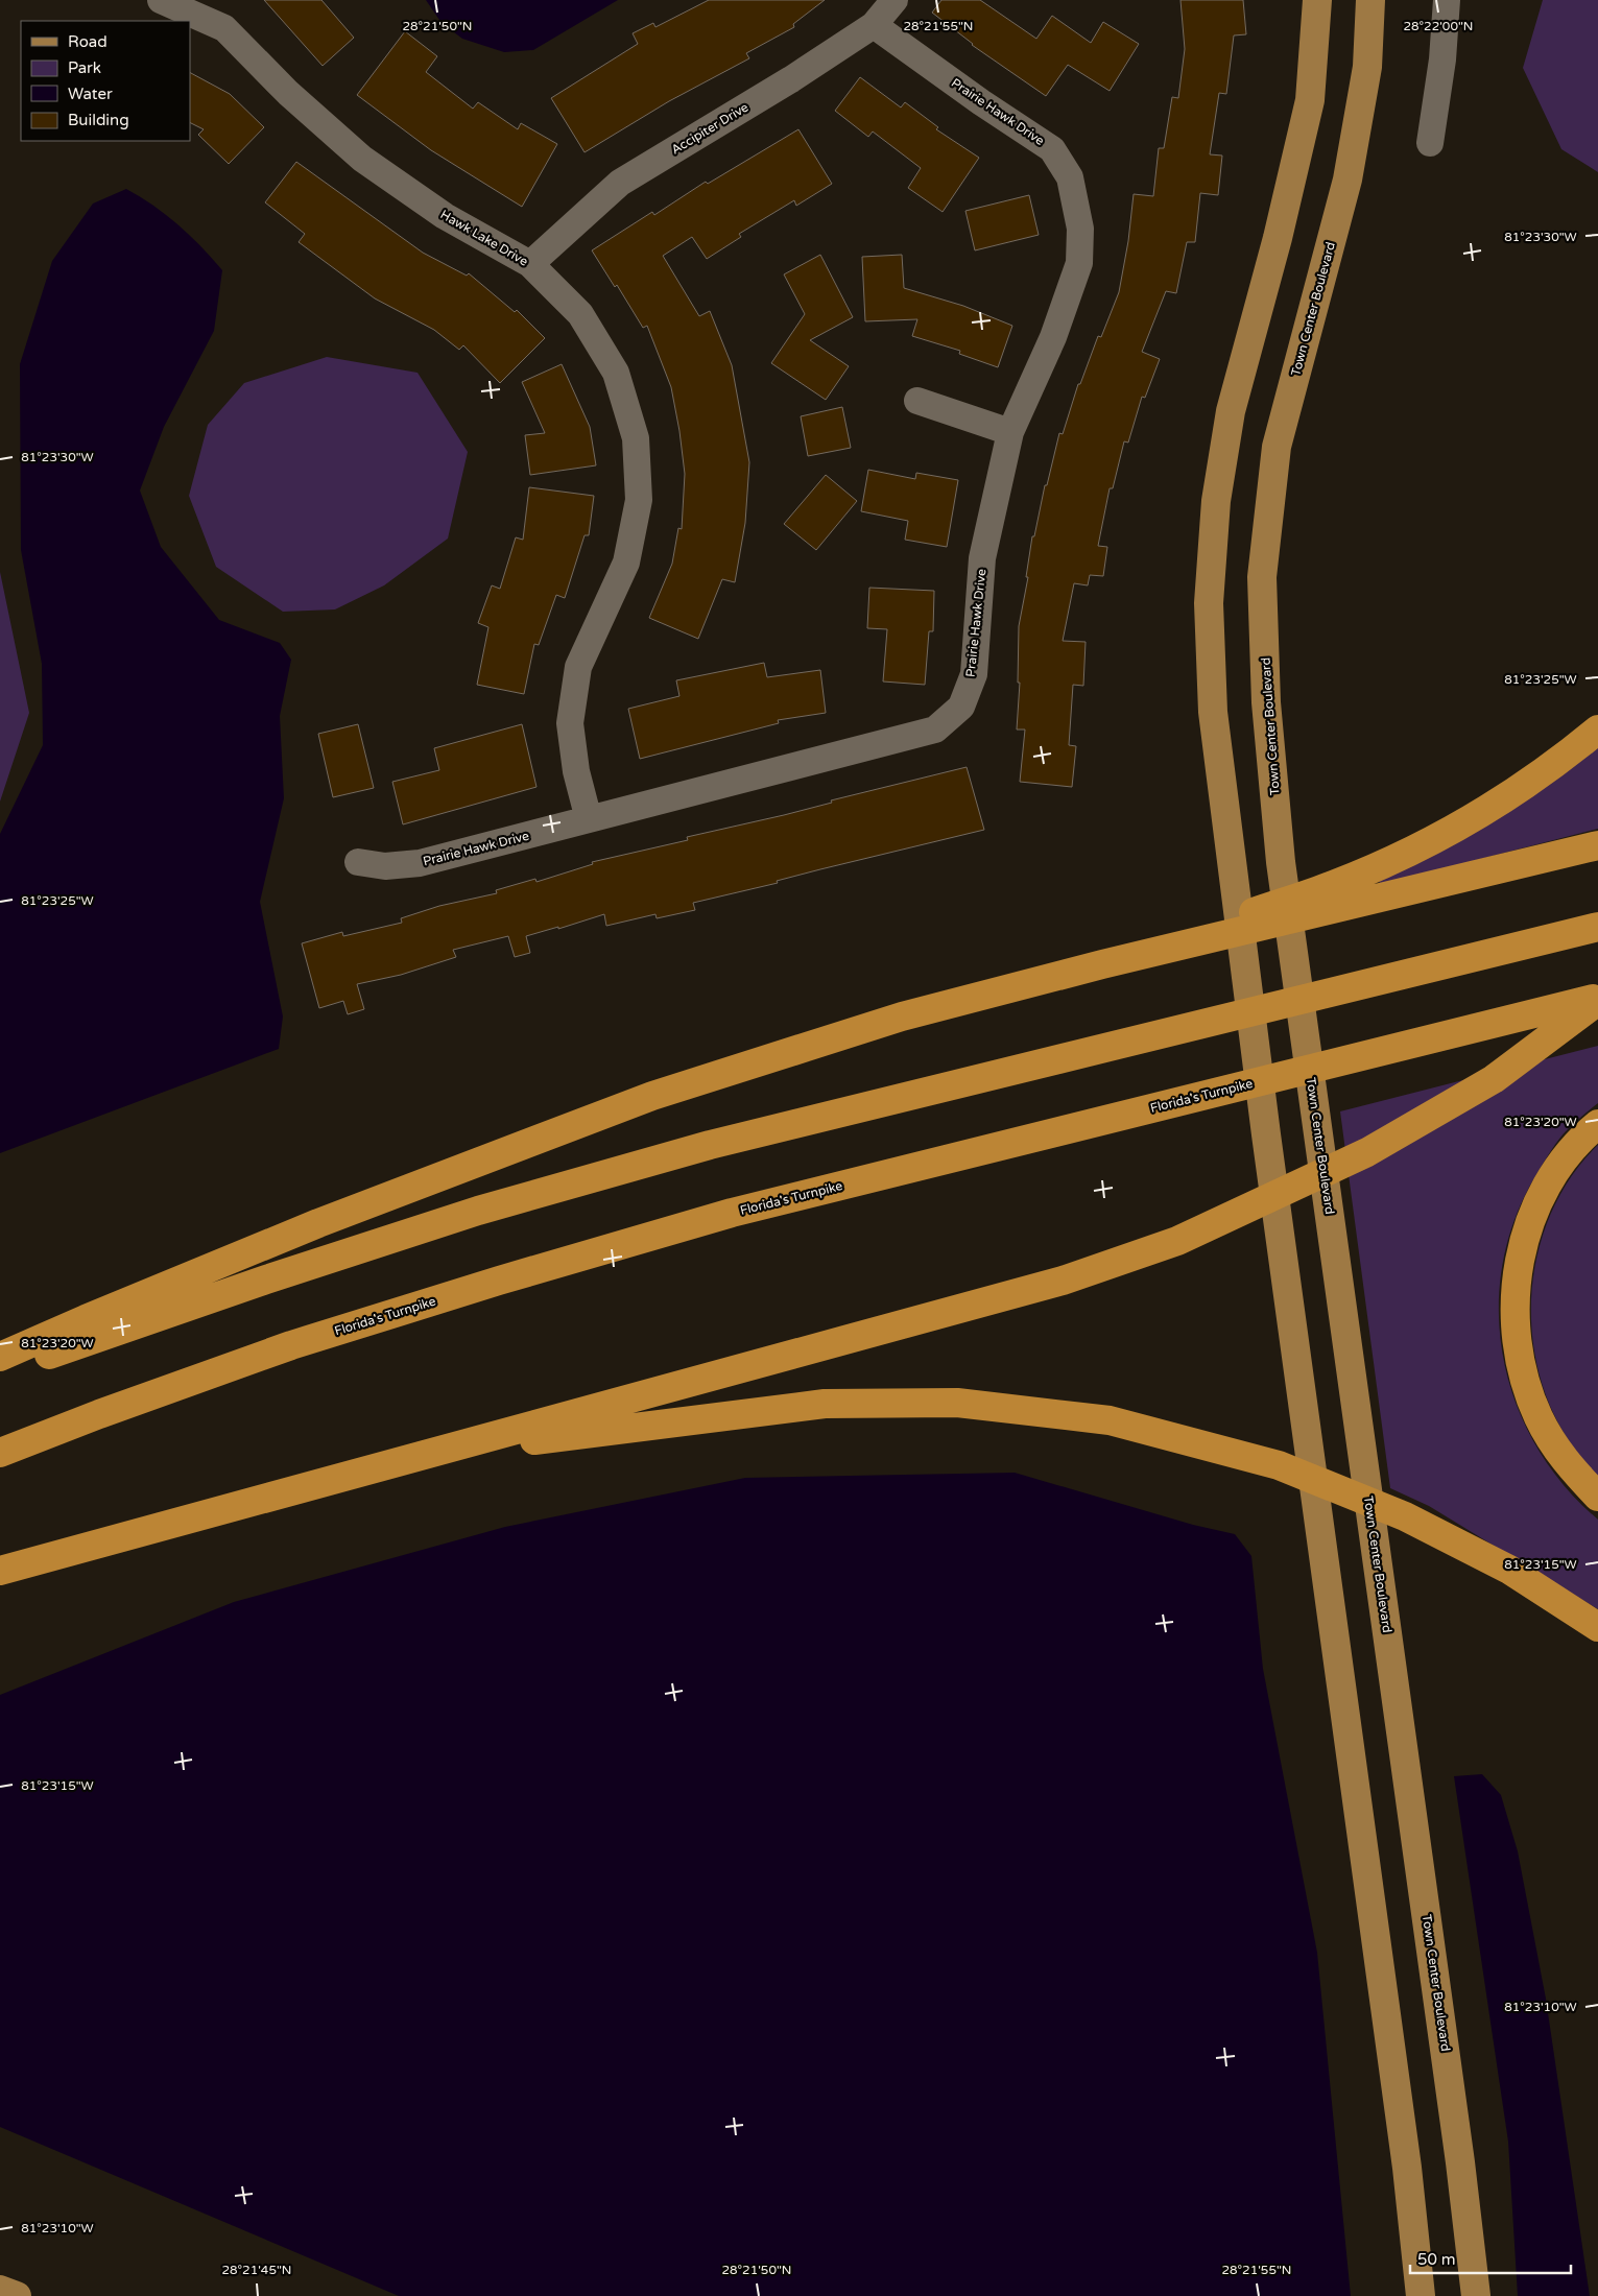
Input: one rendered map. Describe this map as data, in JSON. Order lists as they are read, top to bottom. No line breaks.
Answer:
{"streets":{"highway":["Florida's Turnpike"],"main road":["Town Center Boulevard"],"street":["Prairie Hawk Drive","Accipiter Drive","Hawk Lake Drive"]},"crossings":[["Prairie Hawk Drive","Accipiter Drive"],["Prairie Hawk Drive","Hawk Lake Drive"],["Accipiter Drive","Hawk Lake Drive"]],"legend":["Road","Park","Water","Building"],"scale_bar":"50 m","coordinates":["28°21'50\"N","28°21'55\"N","28°22'00\"N","81°23'30\"W","81°23'25\"W","81°23'20\"W","81°23'15\"W","81°23'10\"W","28°21'45\"N"]}
